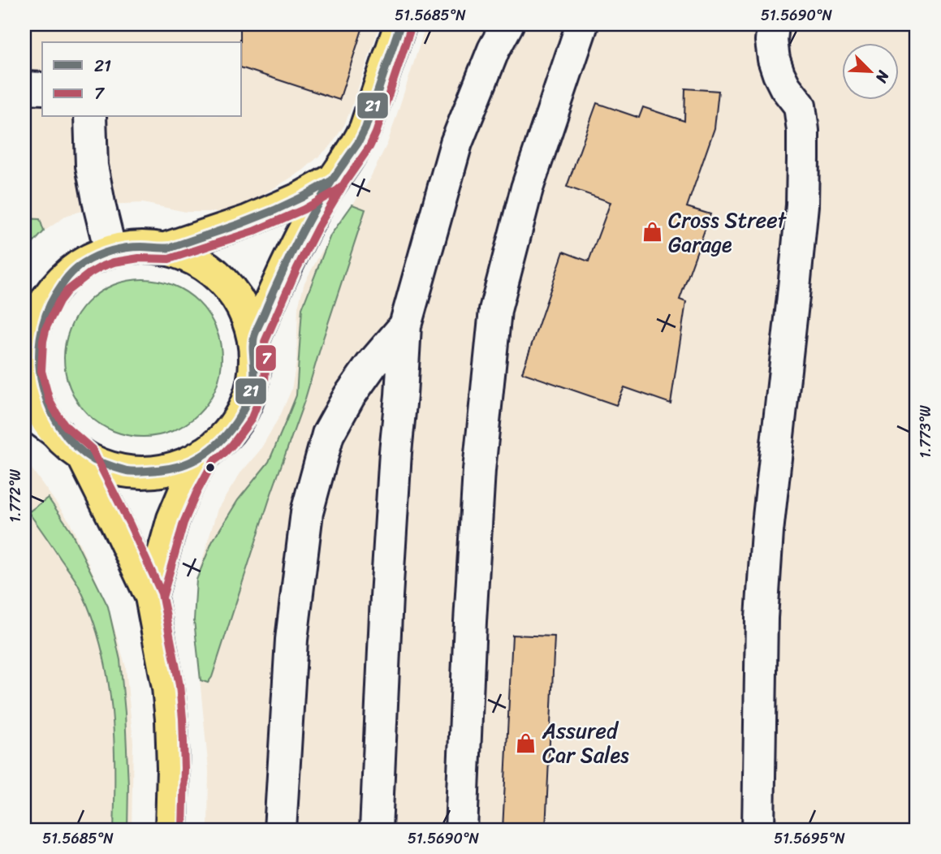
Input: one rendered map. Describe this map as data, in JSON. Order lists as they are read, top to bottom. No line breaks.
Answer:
{"places":{"shop":["Cross Street Garage","Assured Car Sales"]},"lines":["transit line 21","transit line 7"],"legend":["21","7"],"north":"bottom right","coordinates":["51.5685°N","51.5690°N","1.773°W","1.772°W","51.5695°N"]}
